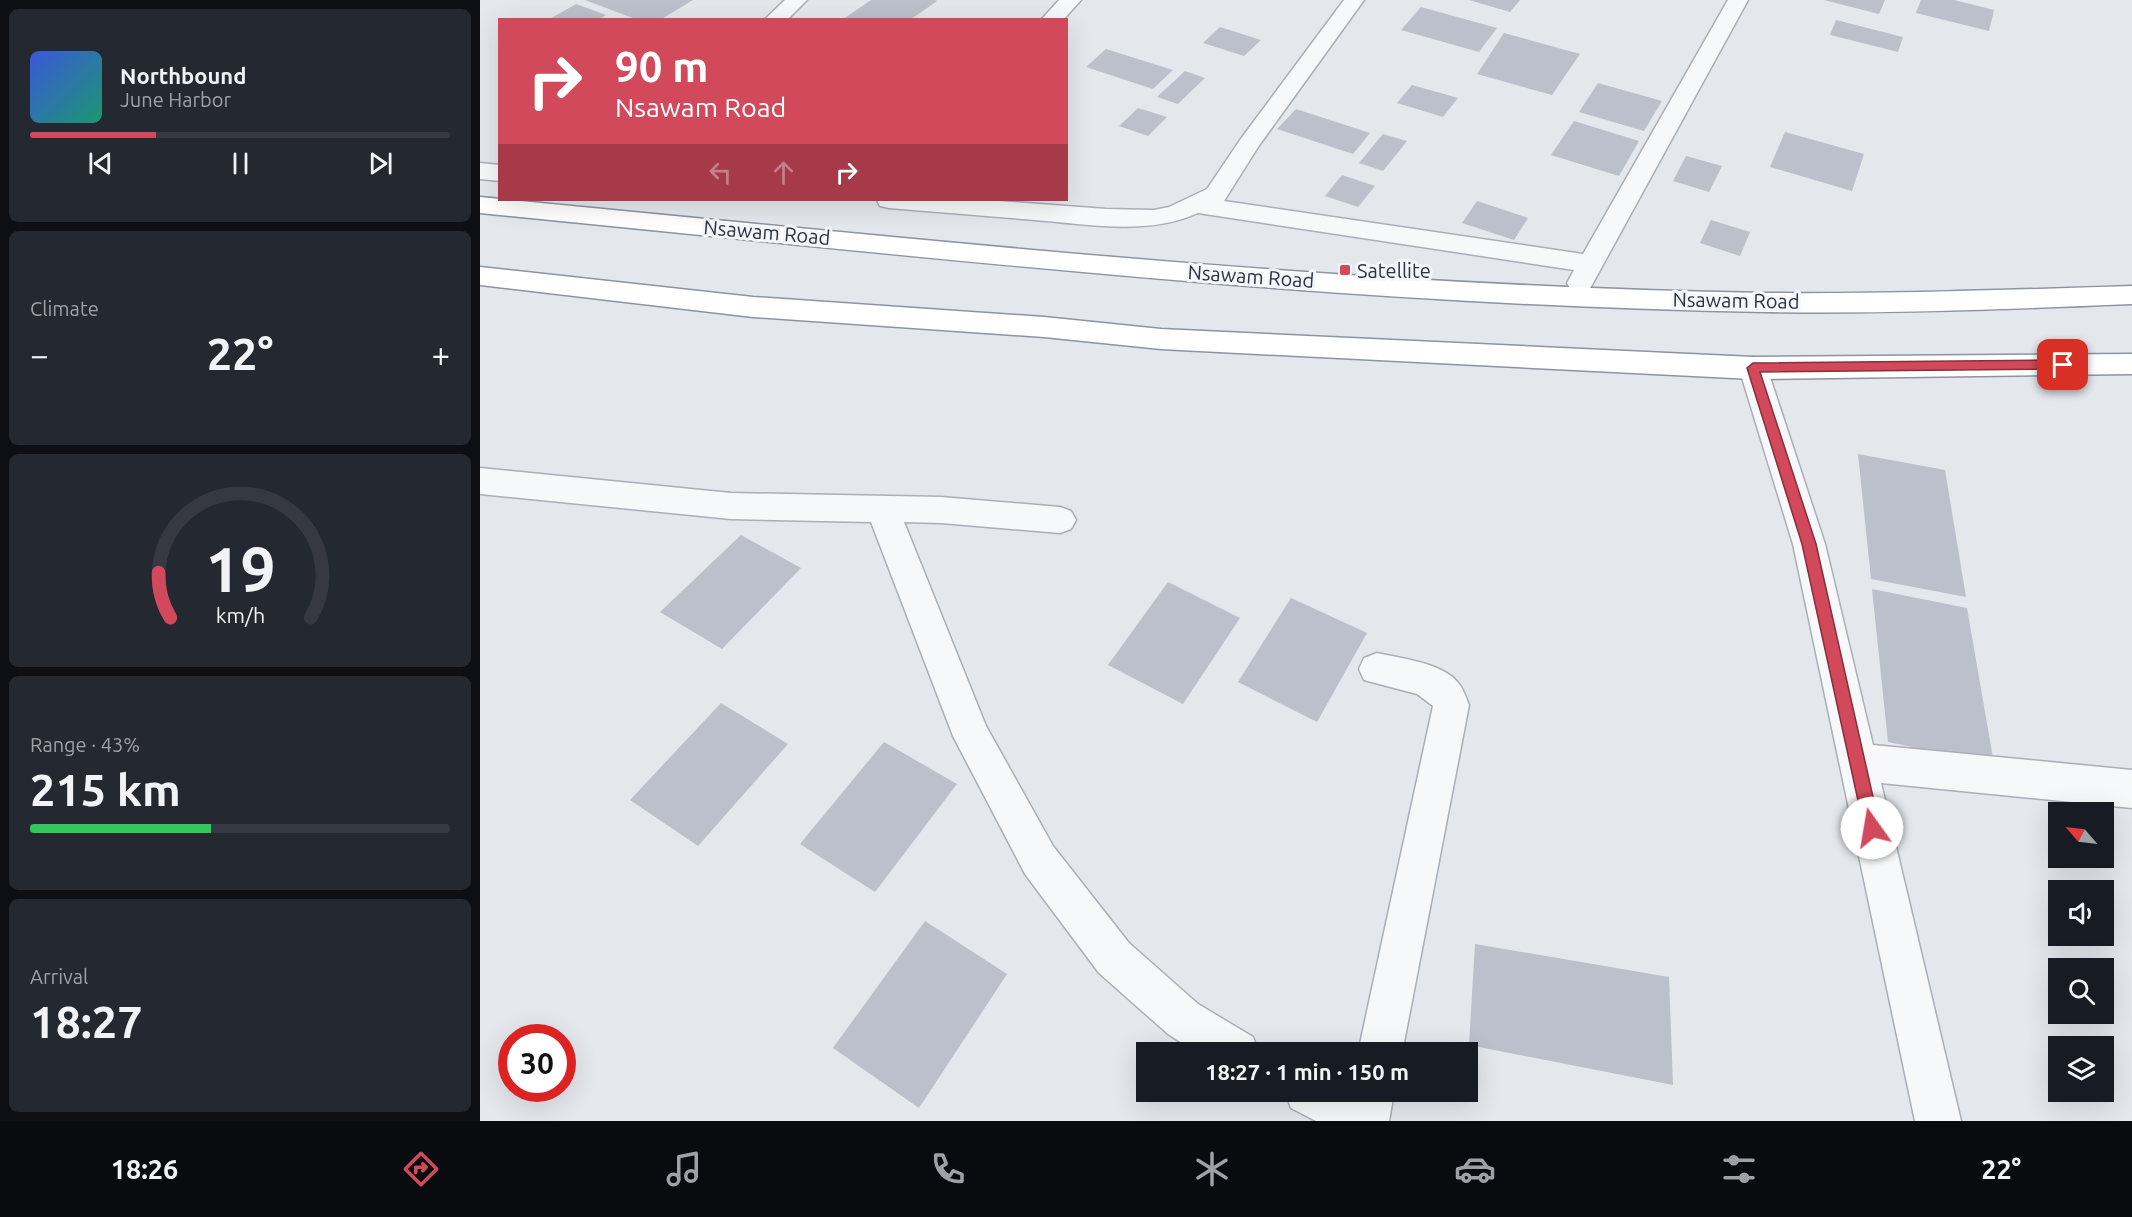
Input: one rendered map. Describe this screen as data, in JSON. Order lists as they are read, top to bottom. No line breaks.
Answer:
{"streets":{"highway":["Nsawam Road"]},"places":{"transit":["Satellite"]},"north":"top left","page":{"turn":["90 m","Nsawam Road"],"song":["Northbound","June Harbor"],"tile":["Climate",["Range · 43%","215 km"],["Arrival","18:27"]],"heat":["−","22°","+"],"limit":"30","trip":"18:27 · 1 min · 150 m","tabs":["18:26","22°"],"gauge":["19","km/h"]}}
